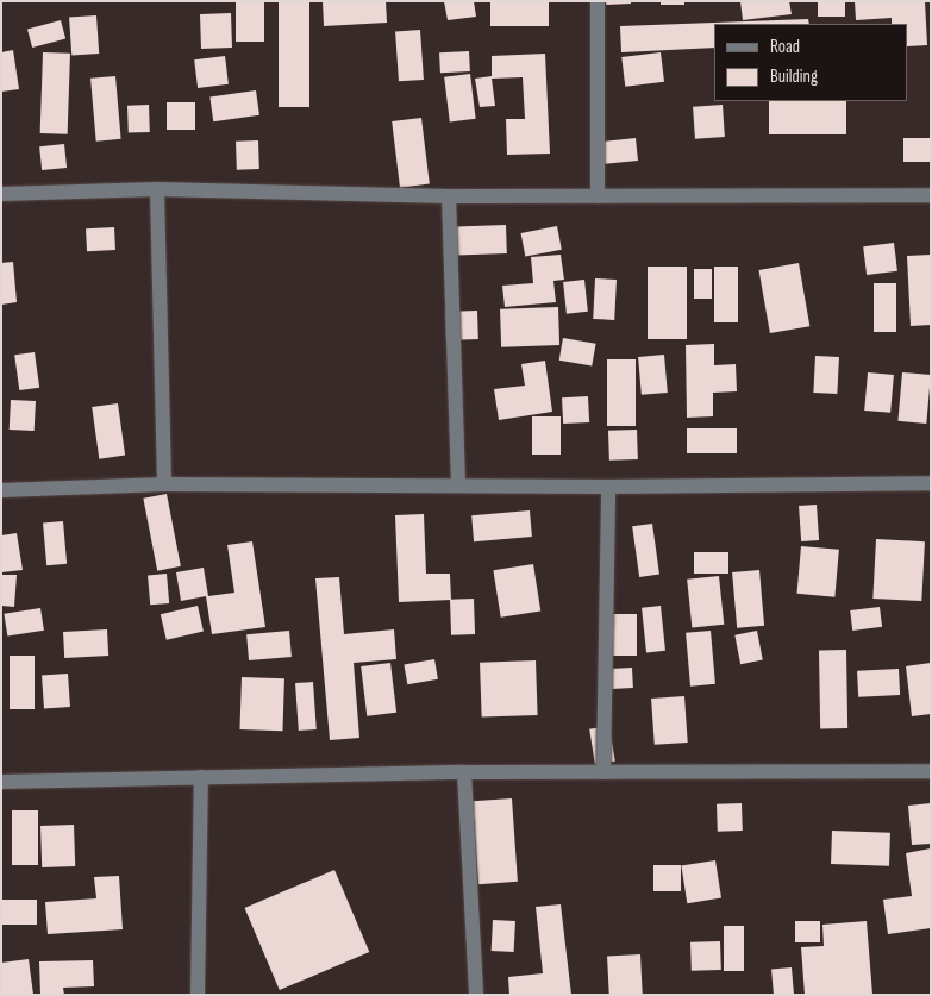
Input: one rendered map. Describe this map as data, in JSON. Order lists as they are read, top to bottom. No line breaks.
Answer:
{"legend":["Road","Building"]}
